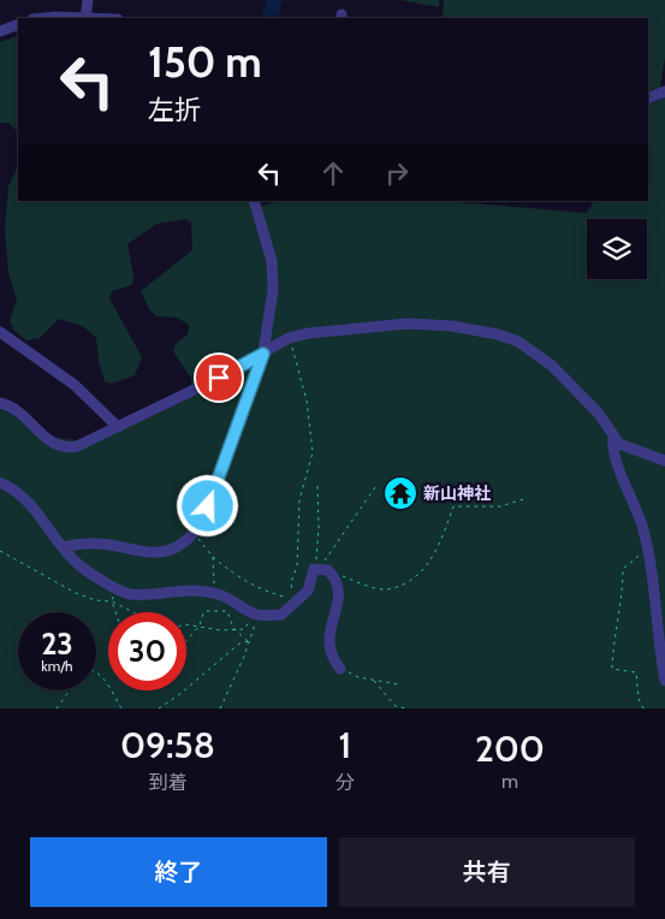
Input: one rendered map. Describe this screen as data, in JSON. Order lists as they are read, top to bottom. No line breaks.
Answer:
{"places":{"temple":["新山神社"]},"page":{"turn":["150 m","左折"],"speed":"23 km/h","limit":"30","eta":["09:58","到着","1","分","200","m"],"buttons":["終了","共有"]}}
